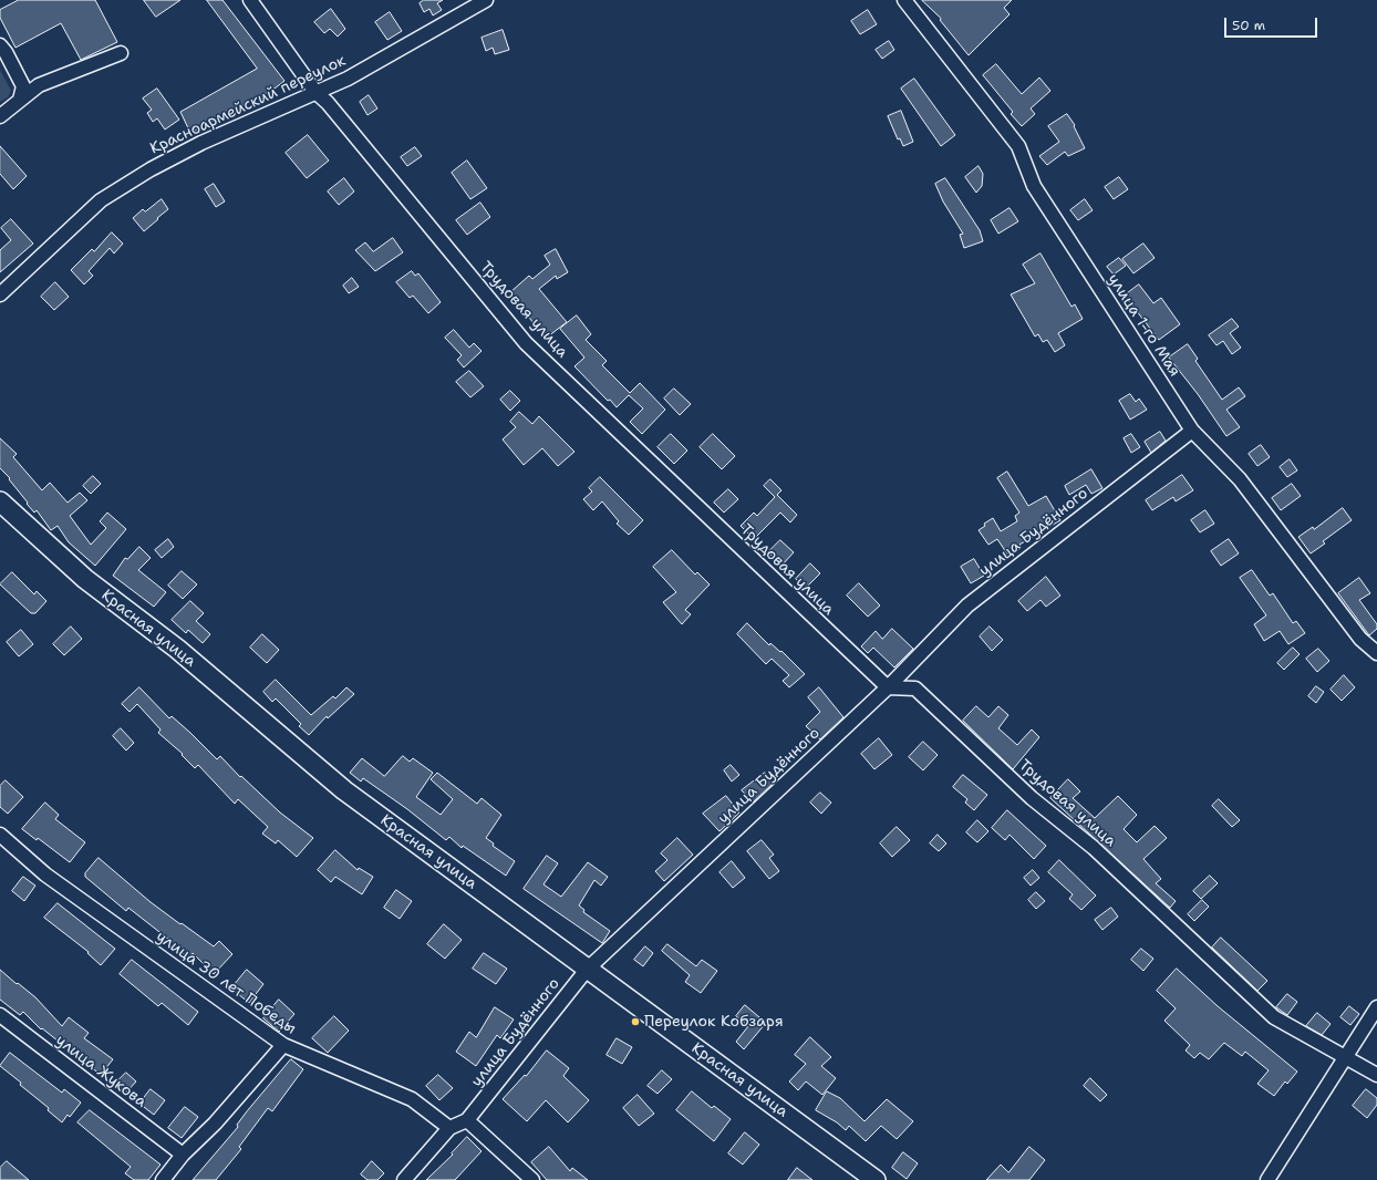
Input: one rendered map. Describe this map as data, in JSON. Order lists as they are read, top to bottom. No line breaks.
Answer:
{"streets":{"main road":["Красная улица"],"street":["Красноармейский переулок","Трудовая улица","улица 1-го Мая","улица Будённого","улица 30 лет Победы","улица Жукова"]},"crossings":[["Красноармейский переулок","Трудовая улица"],["Трудовая улица","улица Будённого"],["улица 1-го Мая","улица Будённого"],["улица Будённого","Красная улица"],["улица Будённого","улица 30 лет Победы"]],"places":["Переулок Кобзаря"],"scale_bar":"50 m"}
